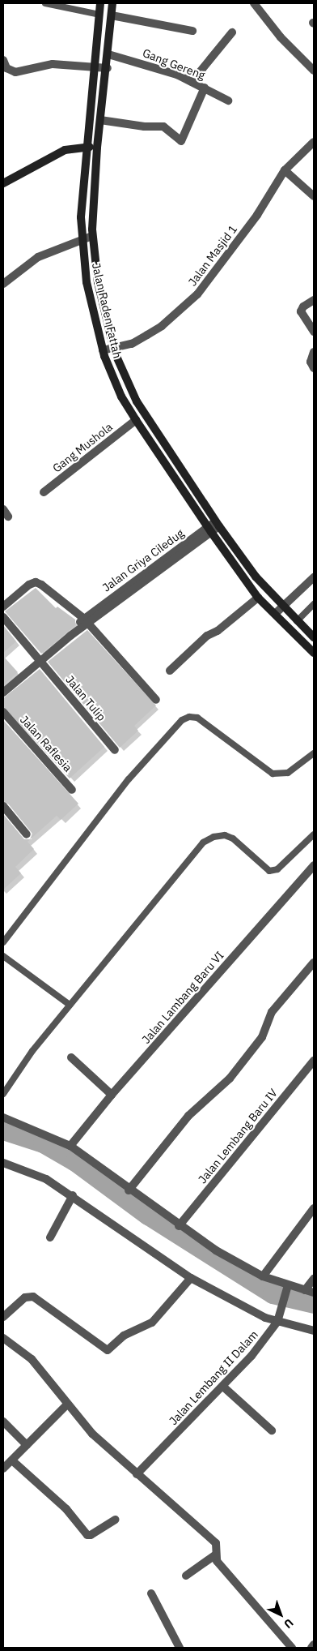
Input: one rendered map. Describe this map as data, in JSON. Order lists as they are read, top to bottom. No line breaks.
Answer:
{"streets":{"main road":["Jalan Raden Fattah"],"street":["Gang Gereng","Jalan Masjid 1","Gang Mushola","Jalan Griya Ciledug","Jalan Tulip","Jalan Raflesia","Jalan Lambang Baru VI","Jalan Lembang Baru IV","Jalan Lembang II Dalam"]},"crossings":[["Gang Gereng","Jalan Raden Fattah"],["Jalan Masjid 1","Jalan Raden Fattah"],["Jalan Raden Fattah","Gang Mushola"],["Jalan Raden Fattah","Jalan Griya Ciledug"],["Jalan Griya Ciledug","Jalan Tulip"]],"north":"bottom right"}
